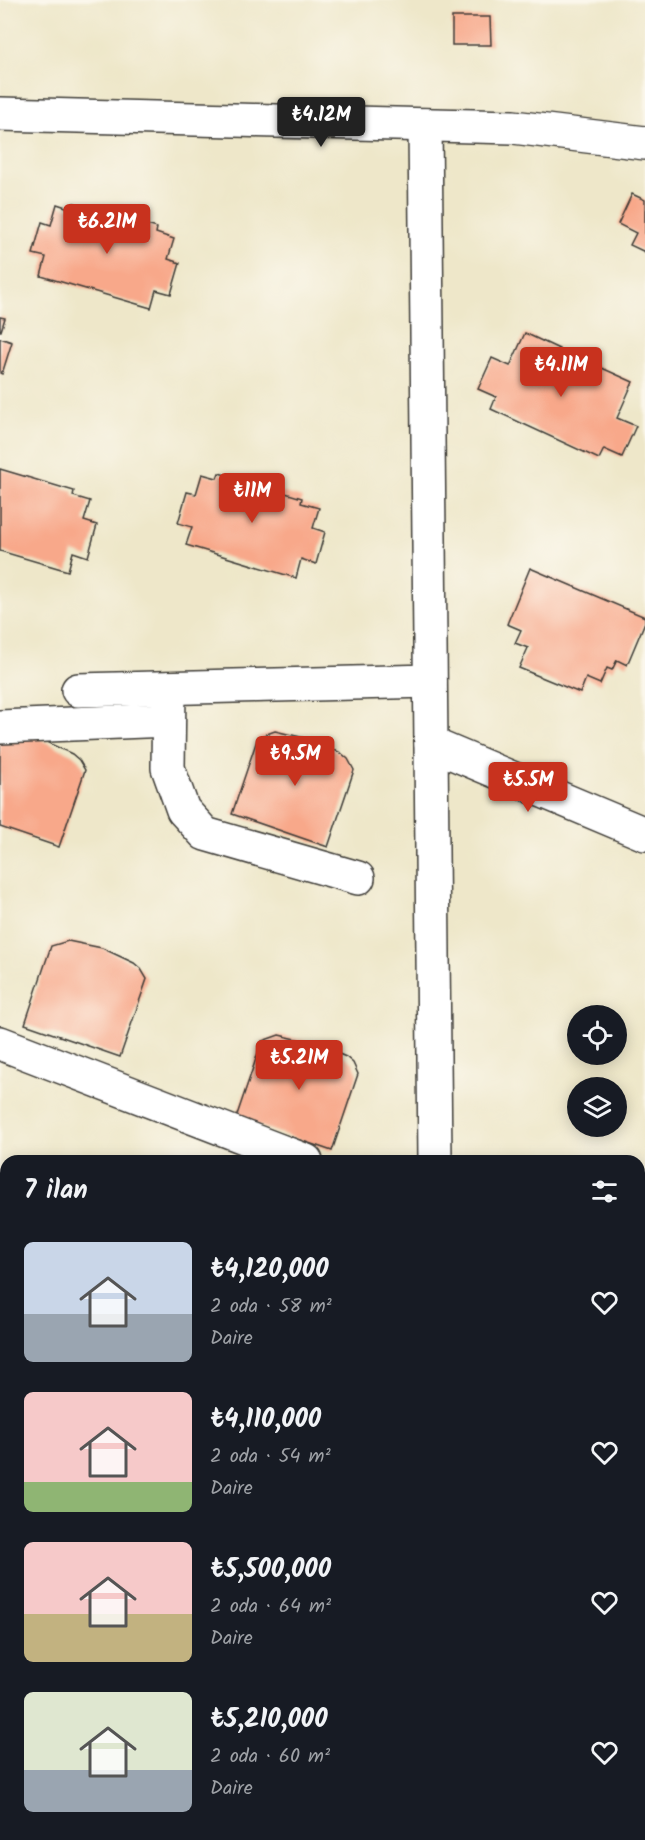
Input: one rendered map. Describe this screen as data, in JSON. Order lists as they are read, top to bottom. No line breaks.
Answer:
{"page":{"price":["₺4.12M","₺6.21M","₺4.11M","₺11M","₺9.5M","₺5.5M","₺5.21M"],"heading":"7 ilan","list":[{"name":"₺4,120,000","note":"2 oda · 58 m² · Daire"},{"name":"₺4,110,000","note":"2 oda · 54 m² · Daire"},{"name":"₺5,500,000","note":"2 oda · 64 m² · Daire"},{"name":"₺5,210,000","note":"2 oda · 60 m² · Daire"}]}}
